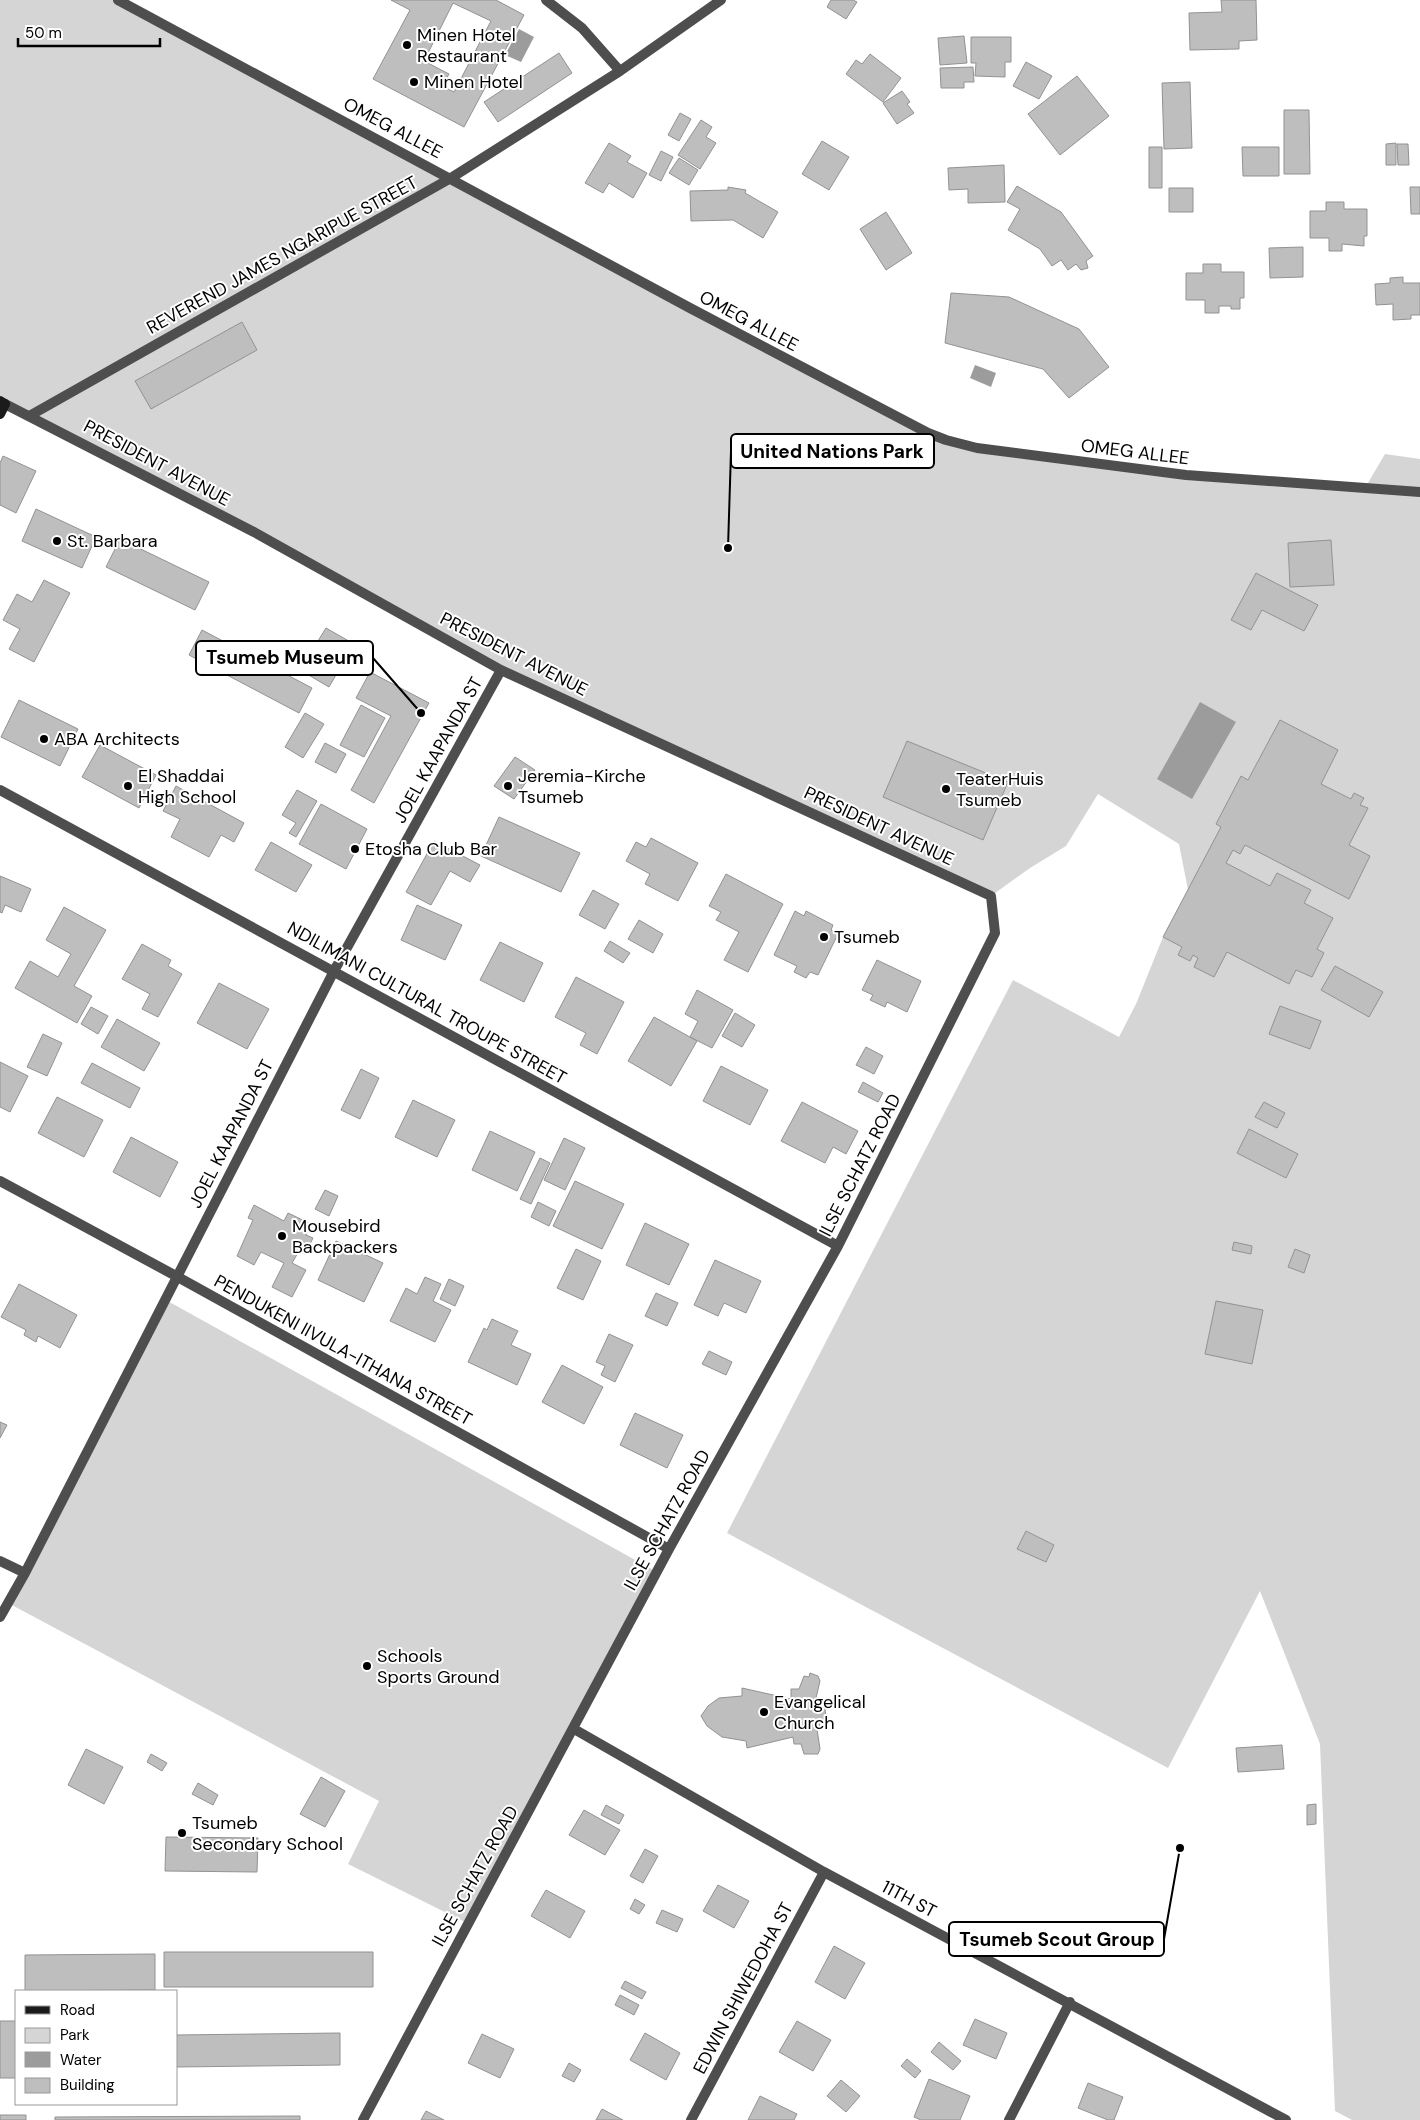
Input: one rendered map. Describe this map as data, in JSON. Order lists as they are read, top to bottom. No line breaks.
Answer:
{"streets":{"street":["OMEG ALLEE","REVEREND JAMES NGARIPUE STREET","PRESIDENT AVENUE","JOEL KAAPANDA ST","NDILIMANI CULTURAL TROUPE STREET","ILSE SCHATZ ROAD","PENDUKENI IIVULA-ITHANA STREET","11TH ST","EDWIN SHIWEDOHA ST"]},"crossings":[["OMEG ALLEE","REVEREND JAMES NGARIPUE STREET"],["REVEREND JAMES NGARIPUE STREET","PRESIDENT AVENUE"],["PRESIDENT AVENUE","JOEL KAAPANDA ST"],["PRESIDENT AVENUE","ILSE SCHATZ ROAD"],["JOEL KAAPANDA ST","NDILIMANI CULTURAL TROUPE STREET"],["JOEL KAAPANDA ST","PENDUKENI IIVULA-ITHANA STREET"],["NDILIMANI CULTURAL TROUPE STREET","ILSE SCHATZ ROAD"],["ILSE SCHATZ ROAD","PENDUKENI IIVULA-ITHANA STREET"],["ILSE SCHATZ ROAD","11TH ST"],["11TH ST","EDWIN SHIWEDOHA ST"]],"places":["Minen Hotel Restaurant","Minen Hotel","St. Barbara","United Nations Park","Tsumeb Museum","ABA Architects","El Shaddai High School","Jeremia-Kirche Tsumeb","TeaterHuis Tsumeb","Etosha Club Bar","Tsumeb","Mousebird Backpackers","Schools Sports Ground","Evangelical Church","Tsumeb Secondary School","Tsumeb Scout Group"],"legend":["Road","Park","Water","Building"],"scale_bar":"50 m"}
